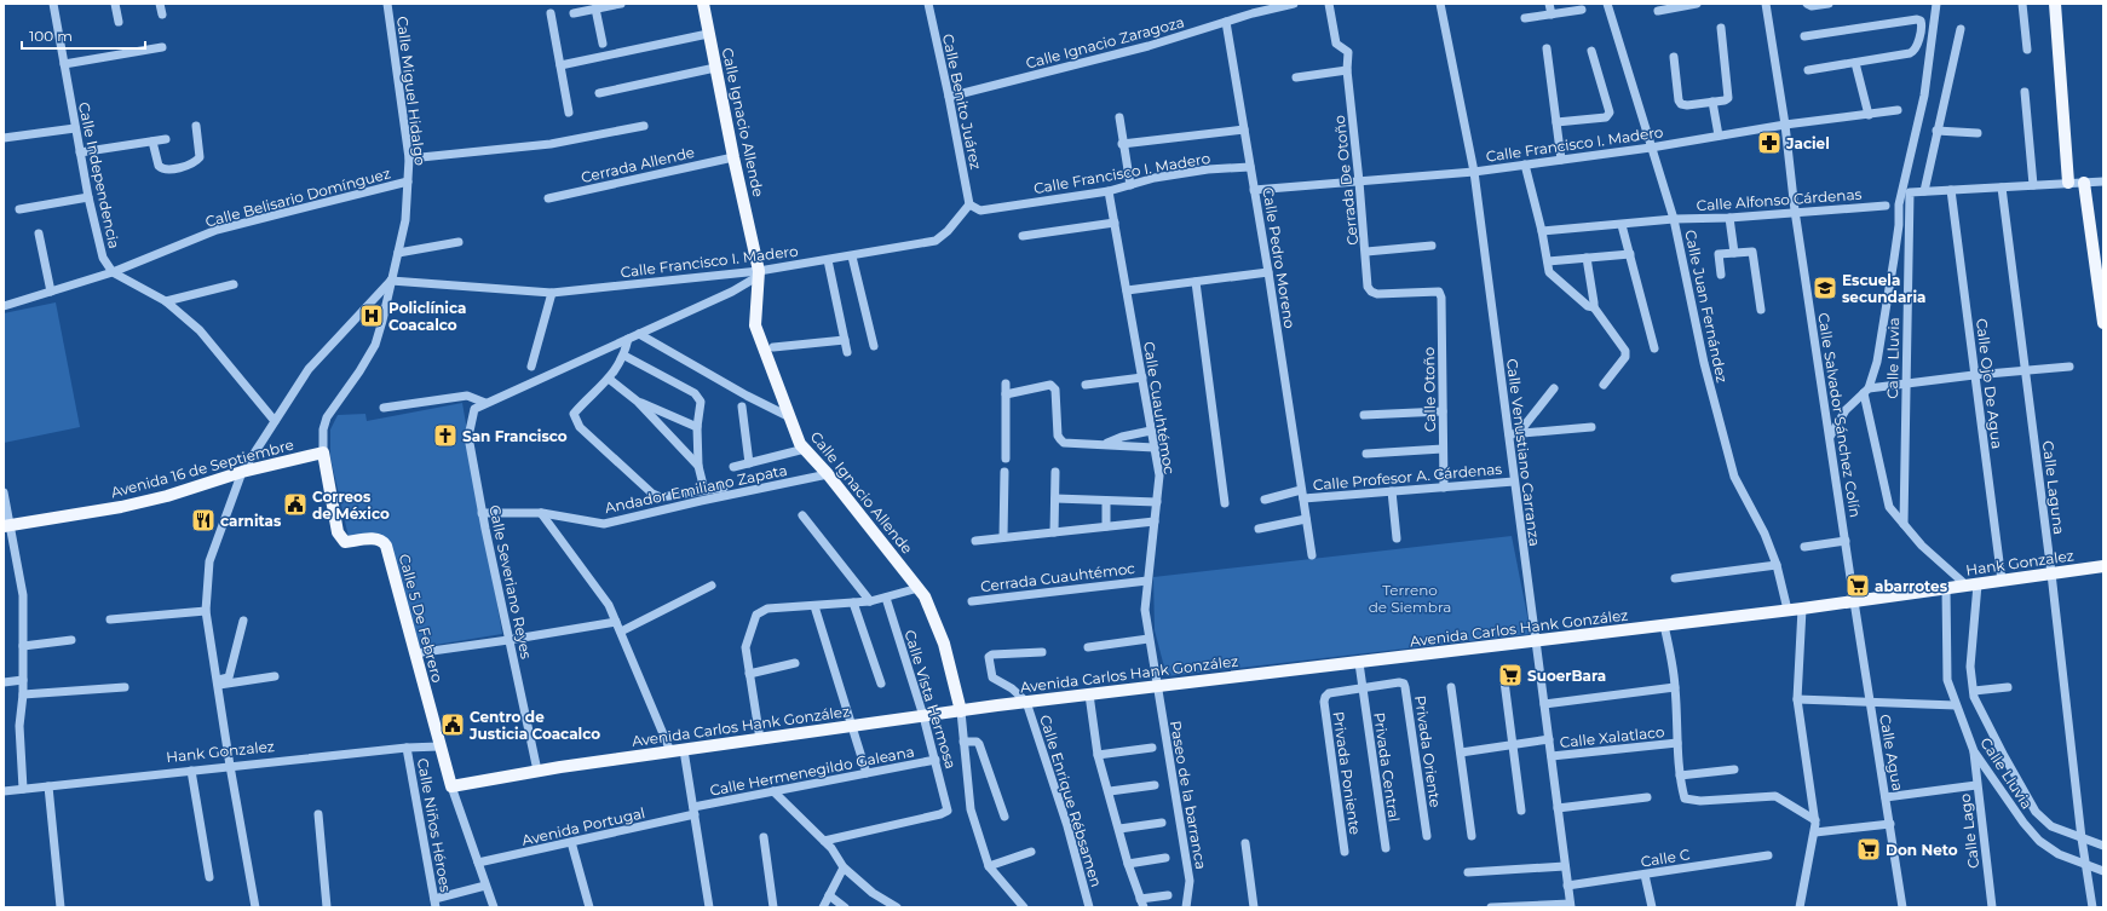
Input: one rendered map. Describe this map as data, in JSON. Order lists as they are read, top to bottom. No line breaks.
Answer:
{"streets":{"main road":["Calle Ignacio Allende","Avenida 16 de Septiembre","Hank Gonzalez","Calle 5 De Febrero","Avenida Carlos Hank González"],"street":["Calle Ignacio Zaragoza","Calle Miguel Hidalgo","Calle Benito Juárez","Calle Francisco I. Madero","Cerrada Allende","Calle Independencia","Cerrada De Otoño","Calle Belisario Domínguez","Calle Alfonso Cárdenas","Calle Pedro Moreno","Calle Juan Fernández","Calle Lluvia","Calle Ojo De Agua","Calle Otoño","Calle Cuauhtémoc","Calle Salvador Sánchez Colín","Calle Venustiano Carranza","Calle Profesor A. Cárdenas","Calle Laguna","Andador Emiliano Zapata","Cerrada Cuauhtémoc","Calle Severiano Reyes","Calle Vista Hermosa","Calle Xalatlaco","Privada Oriente","Calle Agua","Privada Central","Calle Hermenegildo Galeana","Privada Poniente","Paseo de la barranca","Calle Enrique Rébsamen","Calle Niños Héroes","Avenida Portugal","Calle Lago","Calle C"]},"crossings":[["Calle Ignacio Zaragoza","Calle Benito Juárez"],["Calle Ignacio Zaragoza","Calle Pedro Moreno"],["Calle Miguel Hidalgo","Calle Francisco I. Madero"],["Calle Miguel Hidalgo","Calle Belisario Domínguez"],["Calle Miguel Hidalgo","Avenida 16 de Septiembre"],["Calle Miguel Hidalgo","Calle 5 De Febrero"],["Calle Benito Juárez","Calle Francisco I. Madero"],["Calle Ignacio Allende","Calle Francisco I. Madero"],["Calle Ignacio Allende","Cerrada Allende"],["Calle Ignacio Allende","Andador Emiliano Zapata"],["Calle Ignacio Allende","Calle Severiano Reyes"],["Calle Ignacio Allende","Avenida Carlos Hank González"],["Calle Francisco I. Madero","Cerrada De Otoño"],["Calle Francisco I. Madero","Calle Pedro Moreno"],["Calle Francisco I. Madero","Calle Juan Fernández"],["Calle Francisco I. Madero","Calle Cuauhtémoc"],["Calle Francisco I. Madero","Calle Salvador Sánchez Colín"],["Calle Francisco I. Madero","Calle Venustiano Carranza"],["Calle Francisco I. Madero","Calle Severiano Reyes"],["Calle Independencia","Calle Belisario Domínguez"],["Cerrada De Otoño","Calle Otoño"],["Calle Alfonso Cárdenas","Calle Juan Fernández"],["Calle Alfonso Cárdenas","Calle Salvador Sánchez Colín"],["Calle Pedro Moreno","Calle Profesor A. Cárdenas"],["Calle Juan Fernández","Avenida Carlos Hank González"],["Calle Lluvia","Calle Laguna"],["Calle Lluvia","Hank Gonzalez"],["Calle Lluvia","Calle Lago"],["Calle Ojo De Agua","Hank Gonzalez"],["Calle Otoño","Calle Profesor A. Cárdenas"],["Calle Cuauhtémoc","Cerrada Cuauhtémoc"],["Calle Cuauhtémoc","Avenida Carlos Hank González"],["Calle Cuauhtémoc","Paseo de la barranca"],["Calle Salvador Sánchez Colín","Hank Gonzalez"],["Calle Salvador Sánchez Colín","Avenida Carlos Hank González"],["Calle Salvador Sánchez Colín","Calle Agua"],["Calle Venustiano Carranza","Calle Profesor A. Cárdenas"],["Calle Venustiano Carranza","Avenida Carlos Hank González"],["Calle Venustiano Carranza","Calle Xalatlaco"],["Calle Venustiano Carranza","Calle C"],["Avenida 16 de Septiembre","Calle 5 De Febrero"],["Calle Laguna","Hank Gonzalez"],["Andador Emiliano Zapata","Calle Severiano Reyes"],["Hank Gonzalez","Calle 5 De Febrero"],["Hank Gonzalez","Avenida Carlos Hank González"],["Hank Gonzalez","Calle Agua"],["Hank Gonzalez","Calle Niños Héroes"],["Calle Severiano Reyes","Avenida Carlos Hank González"],["Avenida Carlos Hank González","Calle Vista Hermosa"],["Avenida Carlos Hank González","Calle Agua"],["Avenida Carlos Hank González","Privada Central"],["Avenida Carlos Hank González","Paseo de la barranca"],["Avenida Carlos Hank González","Calle Enrique Rébsamen"],["Calle Vista Hermosa","Calle Hermenegildo Galeana"],["Privada Oriente","Privada Central"],["Privada Oriente","Privada Poniente"],["Privada Central","Privada Poniente"],["Calle Hermenegildo Galeana","Avenida Portugal"]],"parks":["Terreno de Siembra"],"places":{"pharmacy":["Jaciel"],"school or university":["Escuela secundaria"],"hospital":["Policlínica Coacalco"],"church":["San Francisco"],"public building":["Correos de México","Centro de Justicia Coacalco"],"restaurant":["carnitas"],"supermarket":["abarrotes","SuoerBara","Don Neto"]},"scale_bar":"100 m"}
